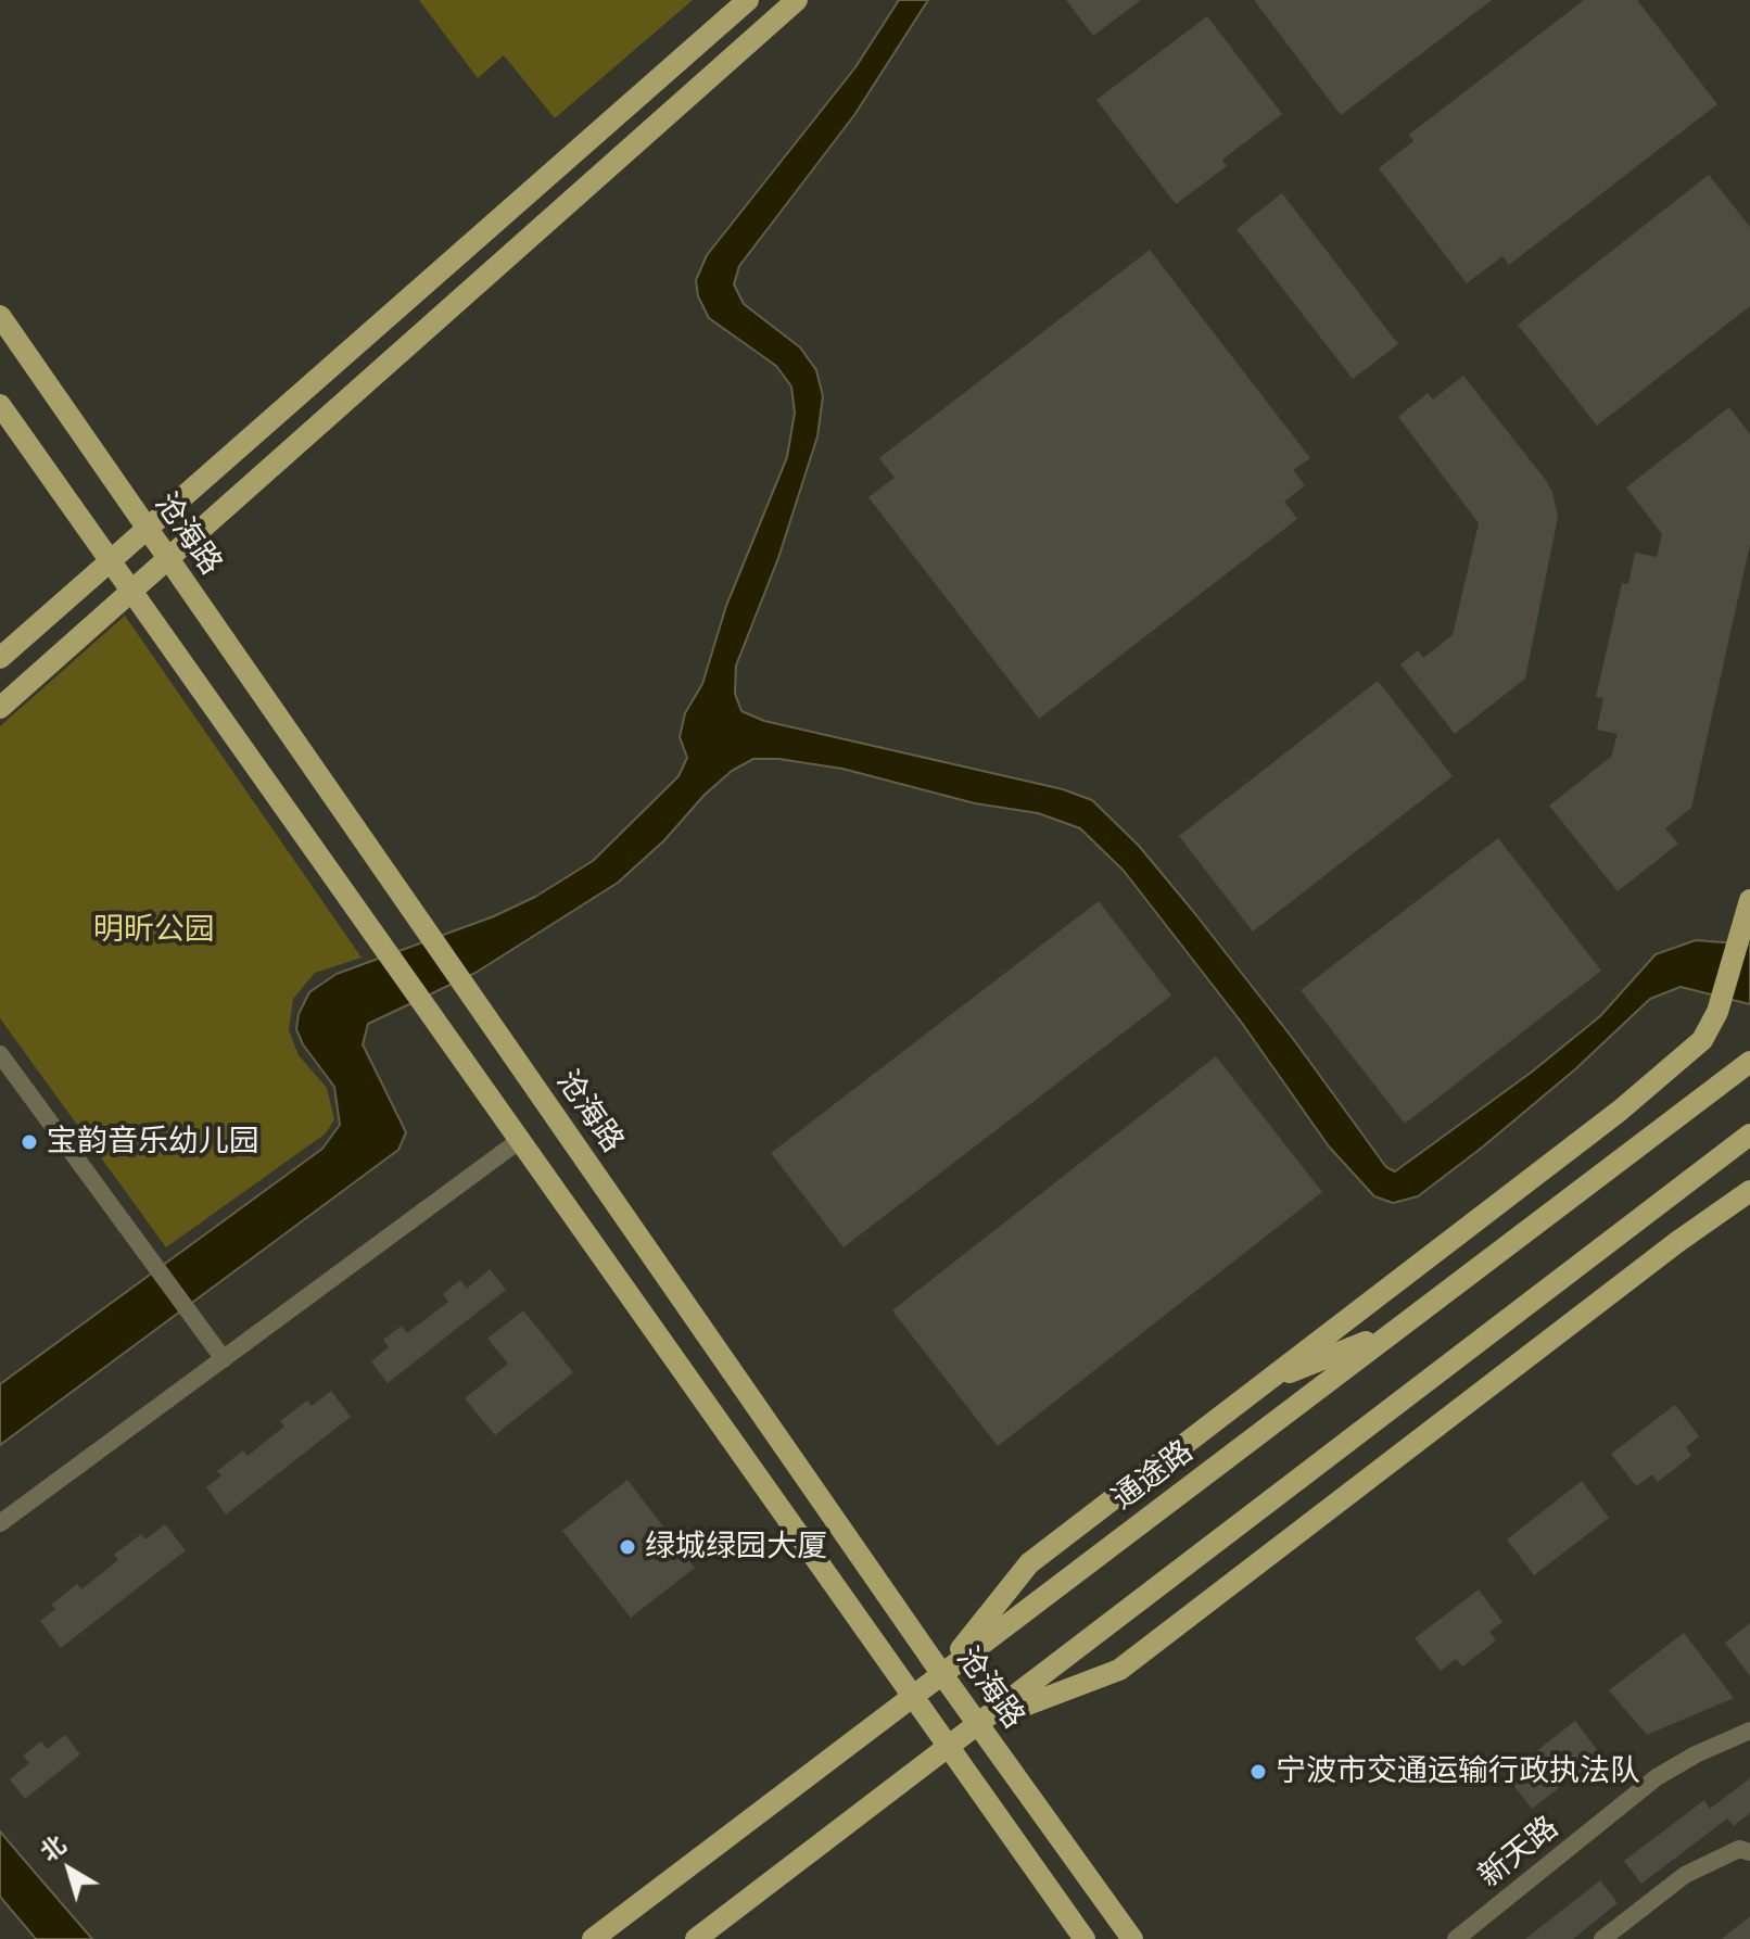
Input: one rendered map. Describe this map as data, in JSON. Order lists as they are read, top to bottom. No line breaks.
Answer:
{"streets":{"main road":["沧海路","通途路"],"street":["新天路"]},"crossings":[["沧海路","通途路"]],"parks":["明昕公园"],"places":["宝韵音乐幼儿园","绿城绿园大厦","宁波市交通运输行政执法队"],"north":"top left"}
